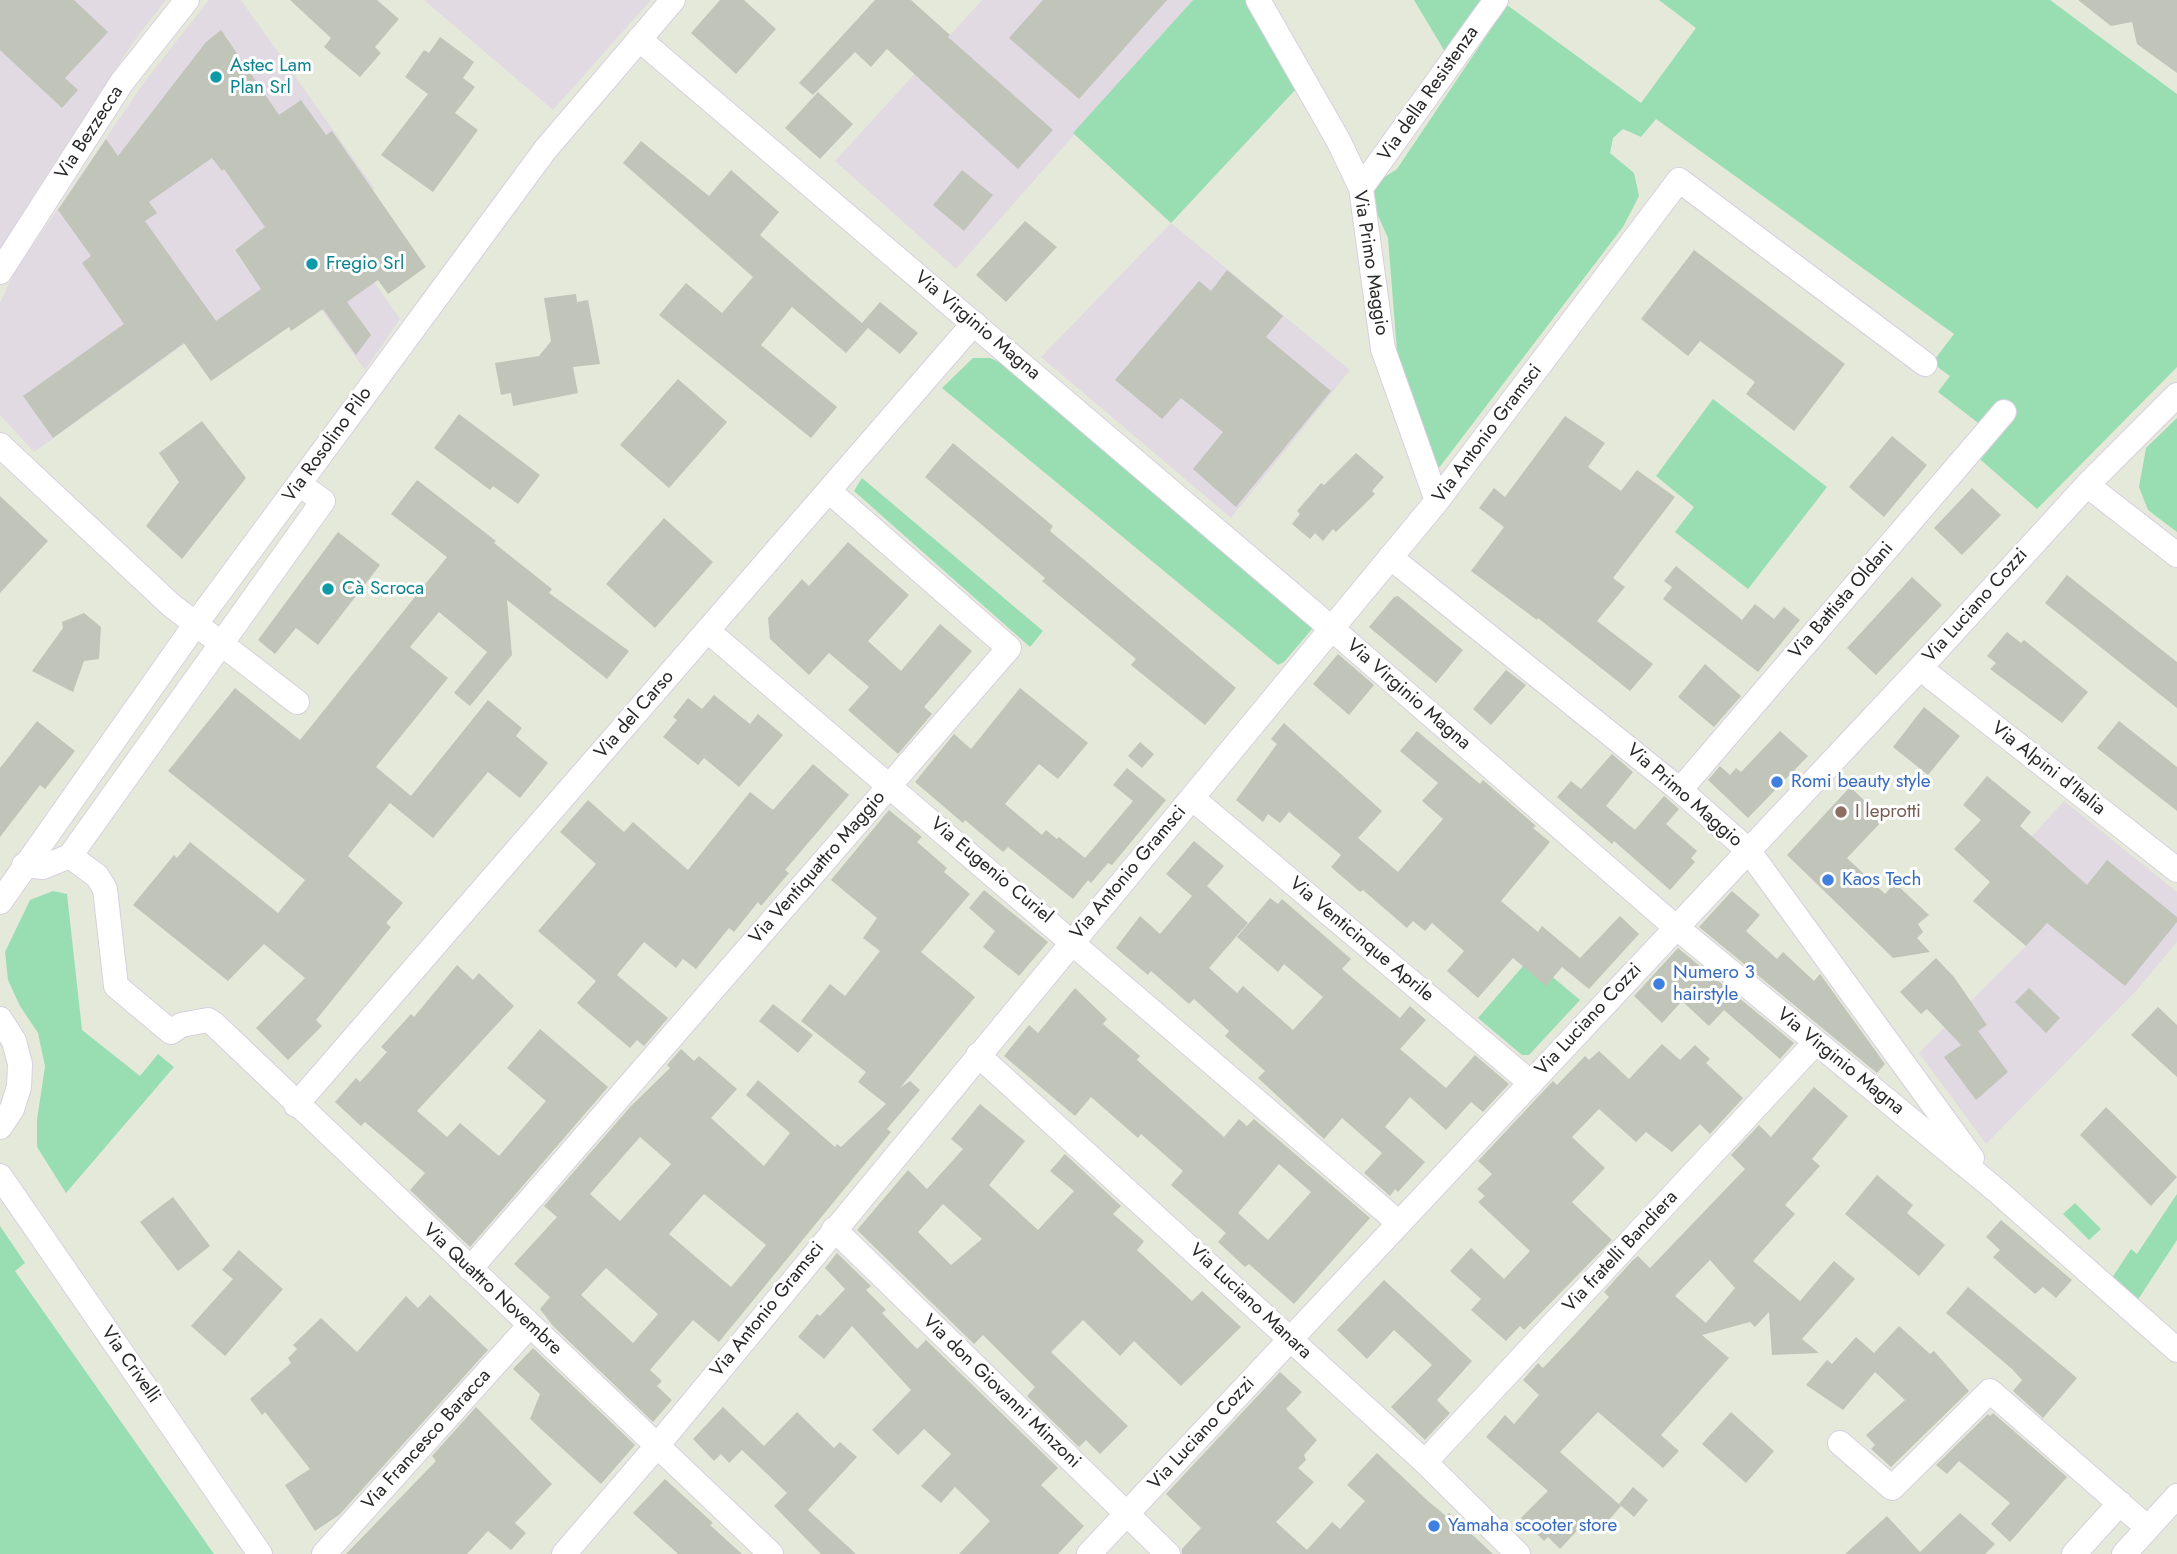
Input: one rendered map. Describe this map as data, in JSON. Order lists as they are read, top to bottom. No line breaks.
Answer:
{"streets":{"street":["Via della Resistenza","Via Bezzecca","Via Primo Maggio","Via Virginio Magna","Via Antonio Gramsci","Via Rosolino Pilo","Via Battista Oldani","Via Luciano Cozzi","Via del Carso","Via Alpini d'Italia","Via Ventiquattro Maggio","Via Eugenio Curiel","Via Venticinque Aprile","Via fratelli Bandiera","Via Quattro Novembre","Via Luciano Manara","Via Crivelli","Via don Giovanni Minzoni","Via Francesco Baracca"]},"crossings":[["Via della Resistenza","Via Primo Maggio"],["Via Primo Maggio","Via Virginio Magna"],["Via Primo Maggio","Via Antonio Gramsci"],["Via Primo Maggio","Via Battista Oldani"],["Via Primo Maggio","Via Luciano Cozzi"],["Via Virginio Magna","Via Antonio Gramsci"],["Via Virginio Magna","Via Rosolino Pilo"],["Via Virginio Magna","Via Luciano Cozzi"],["Via Virginio Magna","Via del Carso"],["Via Virginio Magna","Via fratelli Bandiera"],["Via Antonio Gramsci","Via Eugenio Curiel"],["Via Antonio Gramsci","Via Venticinque Aprile"],["Via Antonio Gramsci","Via Quattro Novembre"],["Via Antonio Gramsci","Via Luciano Manara"],["Via Antonio Gramsci","Via don Giovanni Minzoni"],["Via Luciano Cozzi","Via Alpini d'Italia"],["Via Luciano Cozzi","Via Eugenio Curiel"],["Via Luciano Cozzi","Via Venticinque Aprile"],["Via Luciano Cozzi","Via Luciano Manara"],["Via Luciano Cozzi","Via don Giovanni Minzoni"],["Via del Carso","Via Ventiquattro Maggio"],["Via del Carso","Via Eugenio Curiel"],["Via del Carso","Via Quattro Novembre"],["Via Ventiquattro Maggio","Via Eugenio Curiel"],["Via Ventiquattro Maggio","Via Quattro Novembre"],["Via fratelli Bandiera","Via Luciano Manara"],["Via Quattro Novembre","Via Francesco Baracca"]],"places":["Astec Lam Plan Srl","Fregio Srl","Cà Scroca","Romi beauty style","I leprotti","Kaos Tech","Numero 3 hairstyle","Yamaha scooter store"]}
